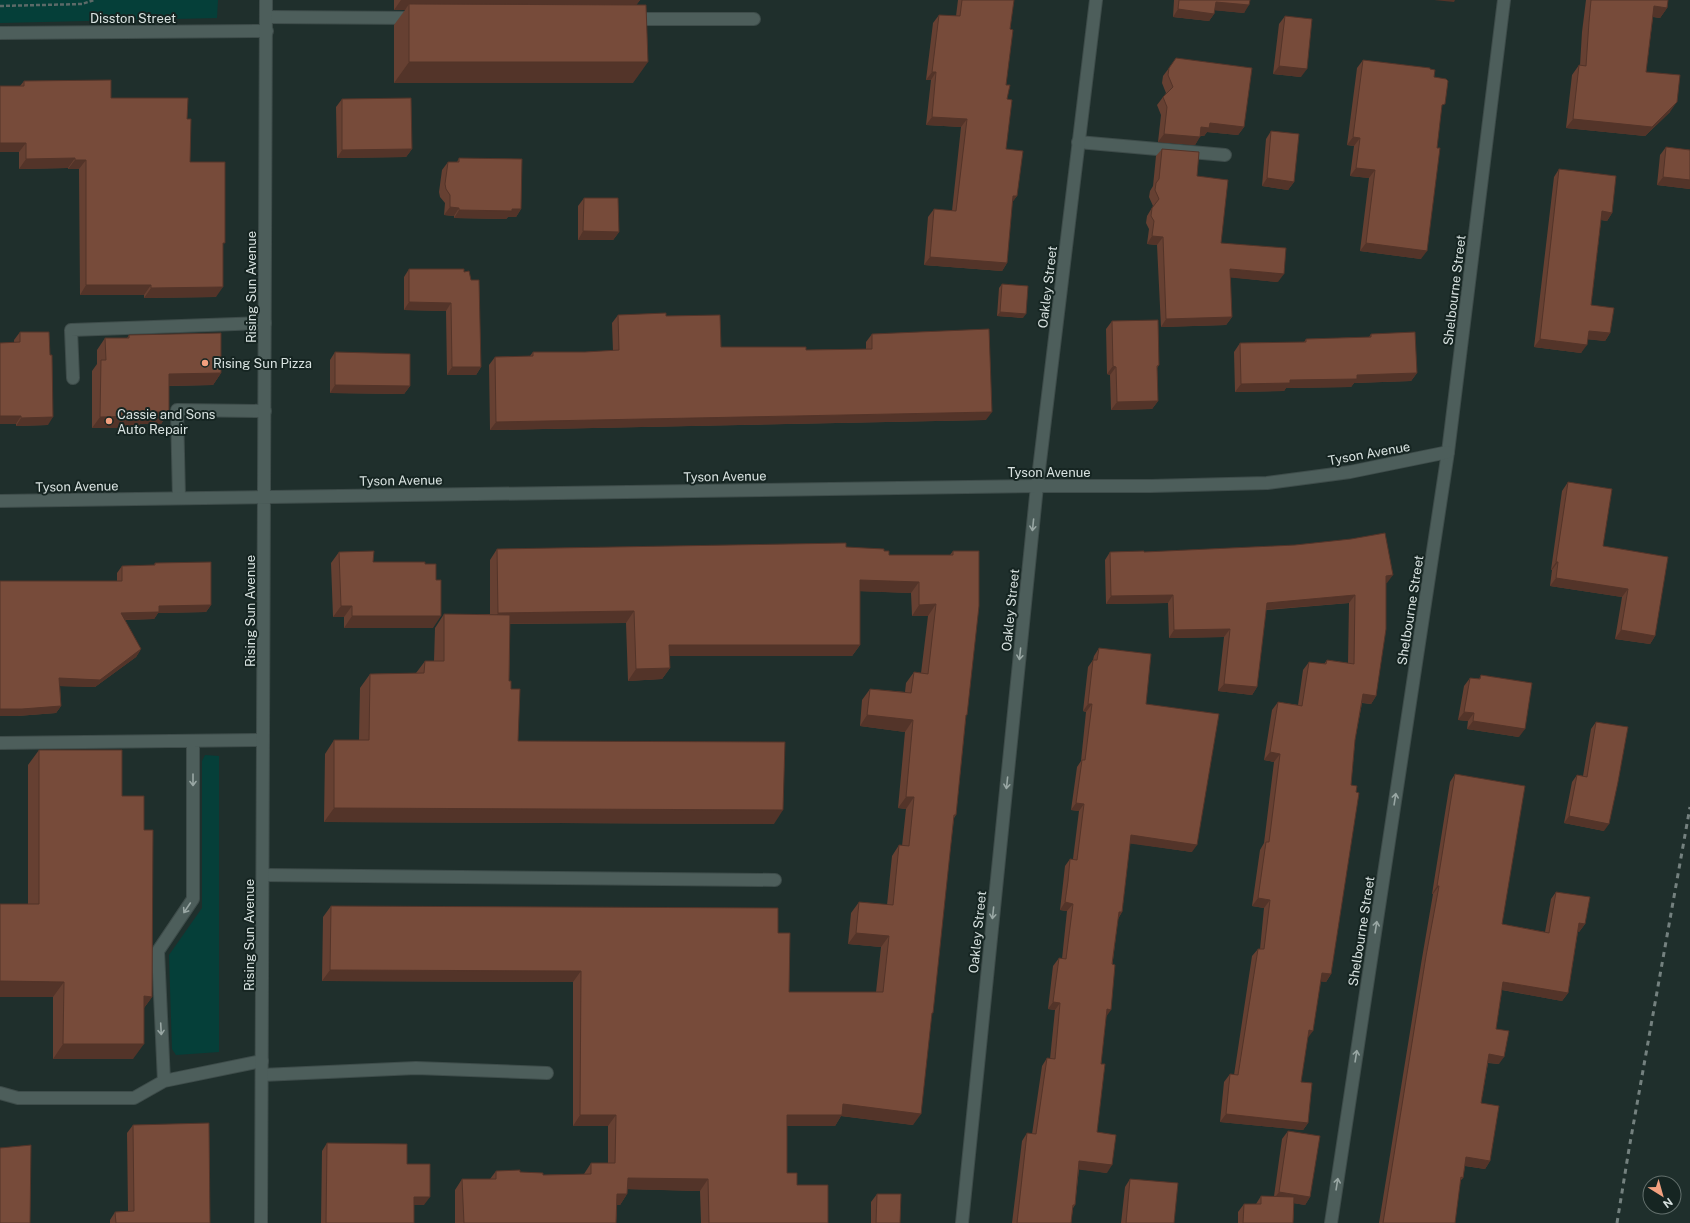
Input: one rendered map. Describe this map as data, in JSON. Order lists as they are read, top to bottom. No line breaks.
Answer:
{"streets":{"street":["Disston Street","Rising Sun Avenue","Oakley Street","Shelbourne Street","Tyson Avenue"]},"crossings":[["Disston Street","Rising Sun Avenue"],["Rising Sun Avenue","Tyson Avenue"],["Oakley Street","Tyson Avenue"],["Shelbourne Street","Tyson Avenue"]],"one_way":["Oakley Street","Shelbourne Street"],"places":["Rising Sun Pizza","Cassie and Sons Auto Repair"],"north":"bottom right"}
